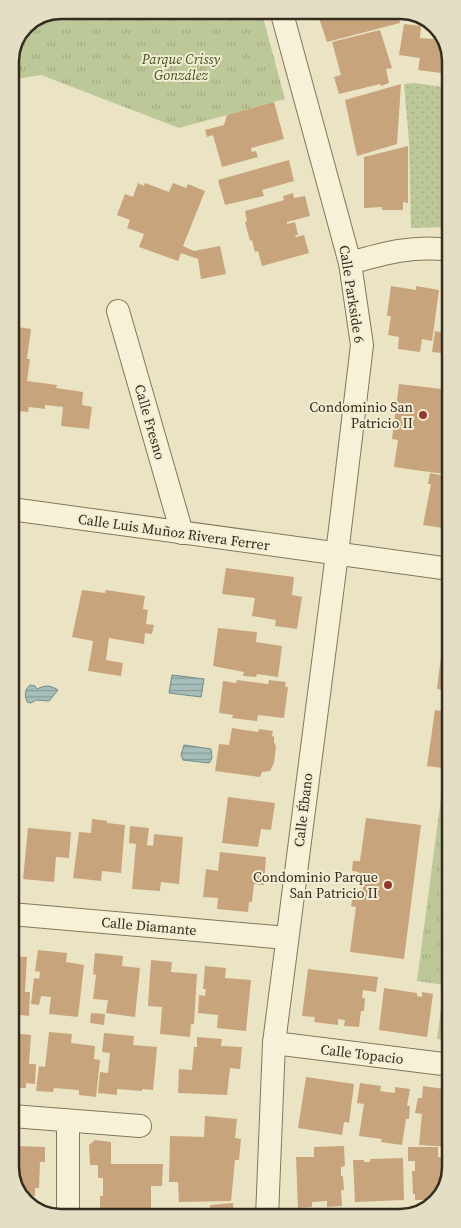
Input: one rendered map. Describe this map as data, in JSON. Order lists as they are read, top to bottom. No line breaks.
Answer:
{"streets":{"street":["Calle Parkside 6","Calle Fresno","Calle Luis Muñoz Rivera Ferrer","Calle Ébano","Calle Diamante","Calle Topacio"]},"crossings":[["Calle Parkside 6","Calle Luis Muñoz Rivera Ferrer"],["Calle Parkside 6","Calle Ébano"],["Calle Fresno","Calle Luis Muñoz Rivera Ferrer"],["Calle Luis Muñoz Rivera Ferrer","Calle Ébano"],["Calle Ébano","Calle Diamante"],["Calle Ébano","Calle Topacio"]],"parks":["Parque Crissy González"],"places":["Condominio San Patricio II","Condominio Parque San Patricio II"]}
